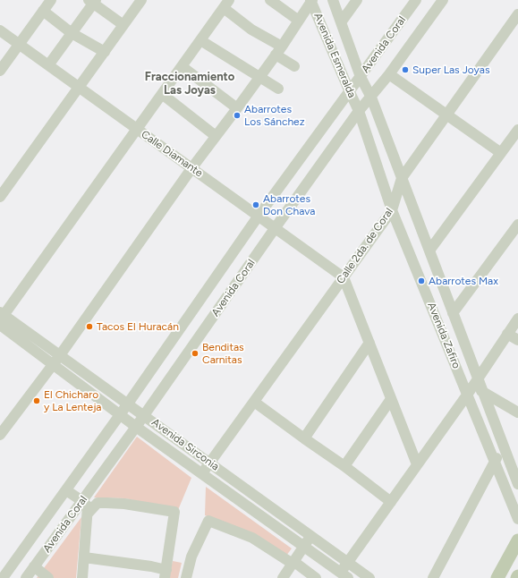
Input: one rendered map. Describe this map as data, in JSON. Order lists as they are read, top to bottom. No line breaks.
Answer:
{"streets":{"street":["Avenida Coral","Avenida Esmeralda","Calle Diamante","Calle 2da. de Coral","Avenida Zafiro","Avenida Sirconia"]},"crossings":[["Avenida Coral","Avenida Esmeralda"],["Avenida Coral","Calle Diamante"],["Avenida Coral","Avenida Zafiro"],["Avenida Coral","Avenida Sirconia"],["Avenida Esmeralda","Avenida Zafiro"],["Calle Diamante","Calle 2da. de Coral"],["Calle 2da. de Coral","Avenida Zafiro"],["Calle 2da. de Coral","Avenida Sirconia"]],"districts":["Fraccionamiento Las Joyas"],"places":["Super Las Joyas","Abarrotes Los Sánchez","Abarrotes Don Chava","Abarrotes Max","Tacos El Huracán","Benditas Carnitas","El Chicharo y La Lenteja"]}
